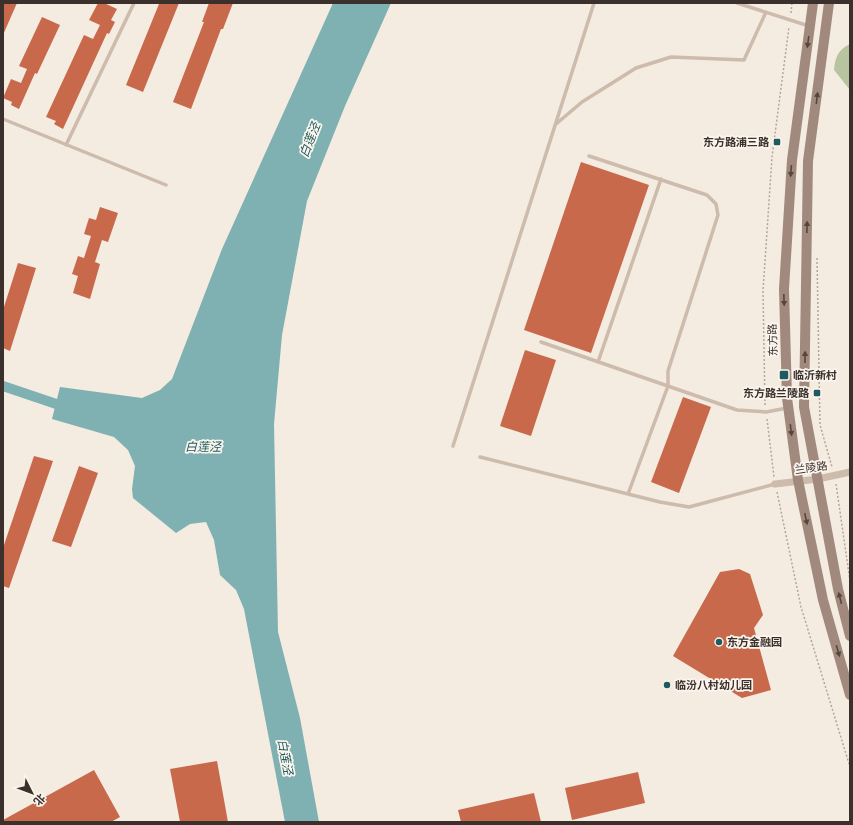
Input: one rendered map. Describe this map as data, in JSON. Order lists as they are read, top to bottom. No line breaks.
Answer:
{"streets":{"main road":["东方路"],"street":["兰陵路"]},"crossings":[["东方路","兰陵路"]],"water":["白莲泾"],"places":{"transit":["东方路浦三路","临沂新村","东方路兰陵路"],"other":["东方金融园","临汾八村幼儿园"]},"north":"bottom right"}
